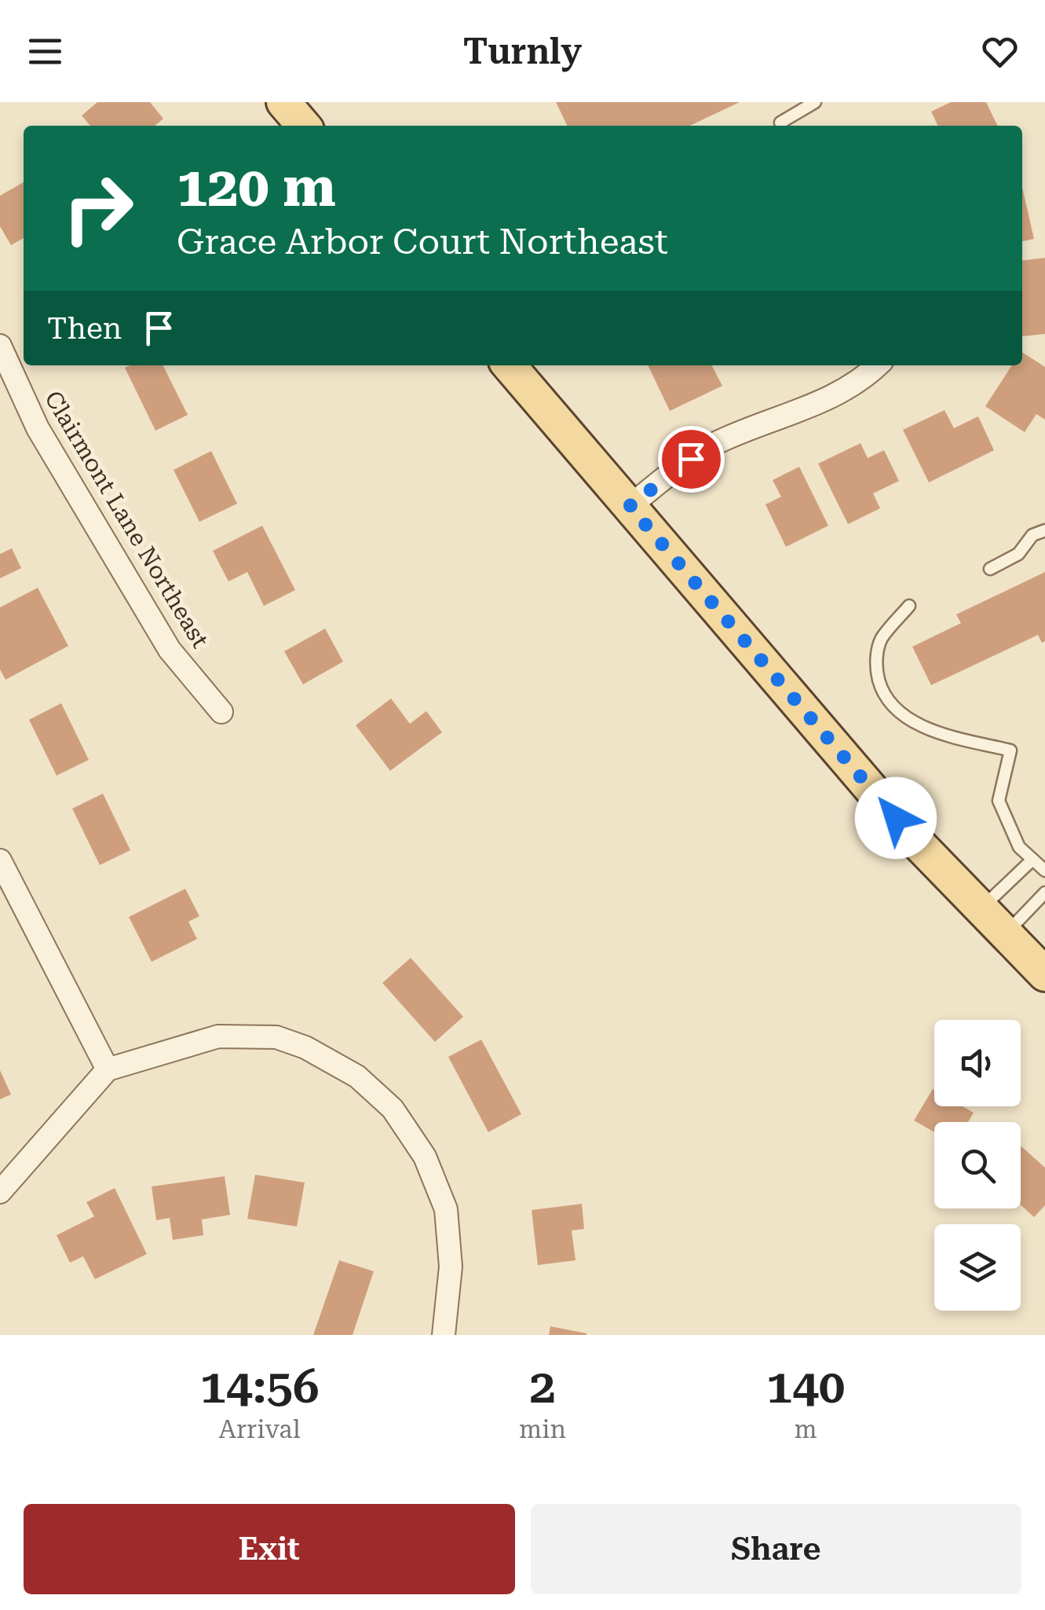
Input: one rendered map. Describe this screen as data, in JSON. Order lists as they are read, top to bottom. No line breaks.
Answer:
{"streets":{"street":["Clairmont Lane Northeast"]},"page":{"header":"Turnly","turn":["120 m","Grace Arbor Court Northeast"],"then":"Then","eta":["14:56","Arrival","2","min","140","m"],"buttons":["Exit","Share"]}}
